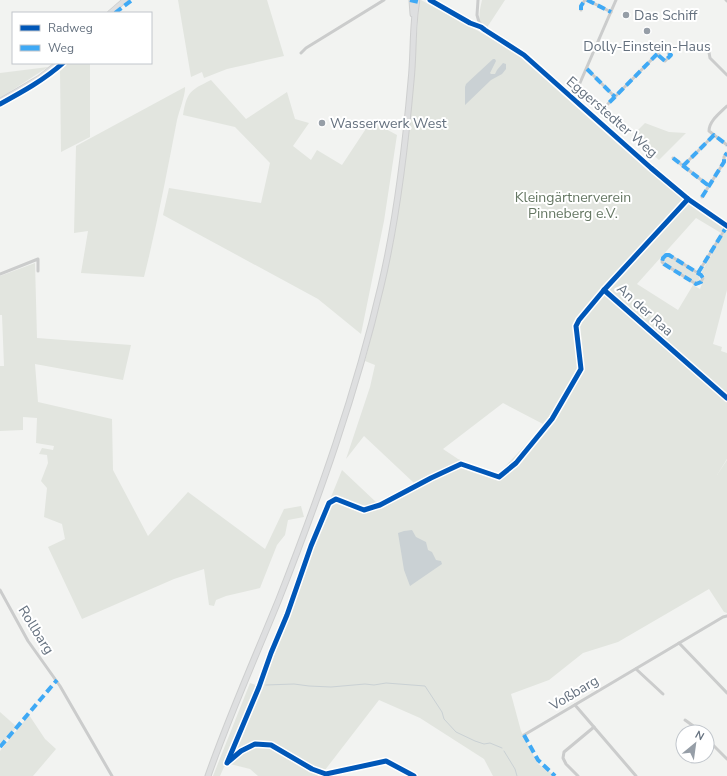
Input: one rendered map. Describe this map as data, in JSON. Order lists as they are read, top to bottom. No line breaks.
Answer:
{"streets":{"street":["Eggerstedter Weg","An der Raa","Rollbarg","Voßbarg"]},"crossings":[["Eggerstedter Weg","An der Raa"]],"parks":["Kleingärtnerverein Pinneberg e.V."],"places":["Das Schiff","Dolly-Einstein-Haus","Wasserwerk West"],"legend":["Radweg","Weg"],"north":"top right"}
